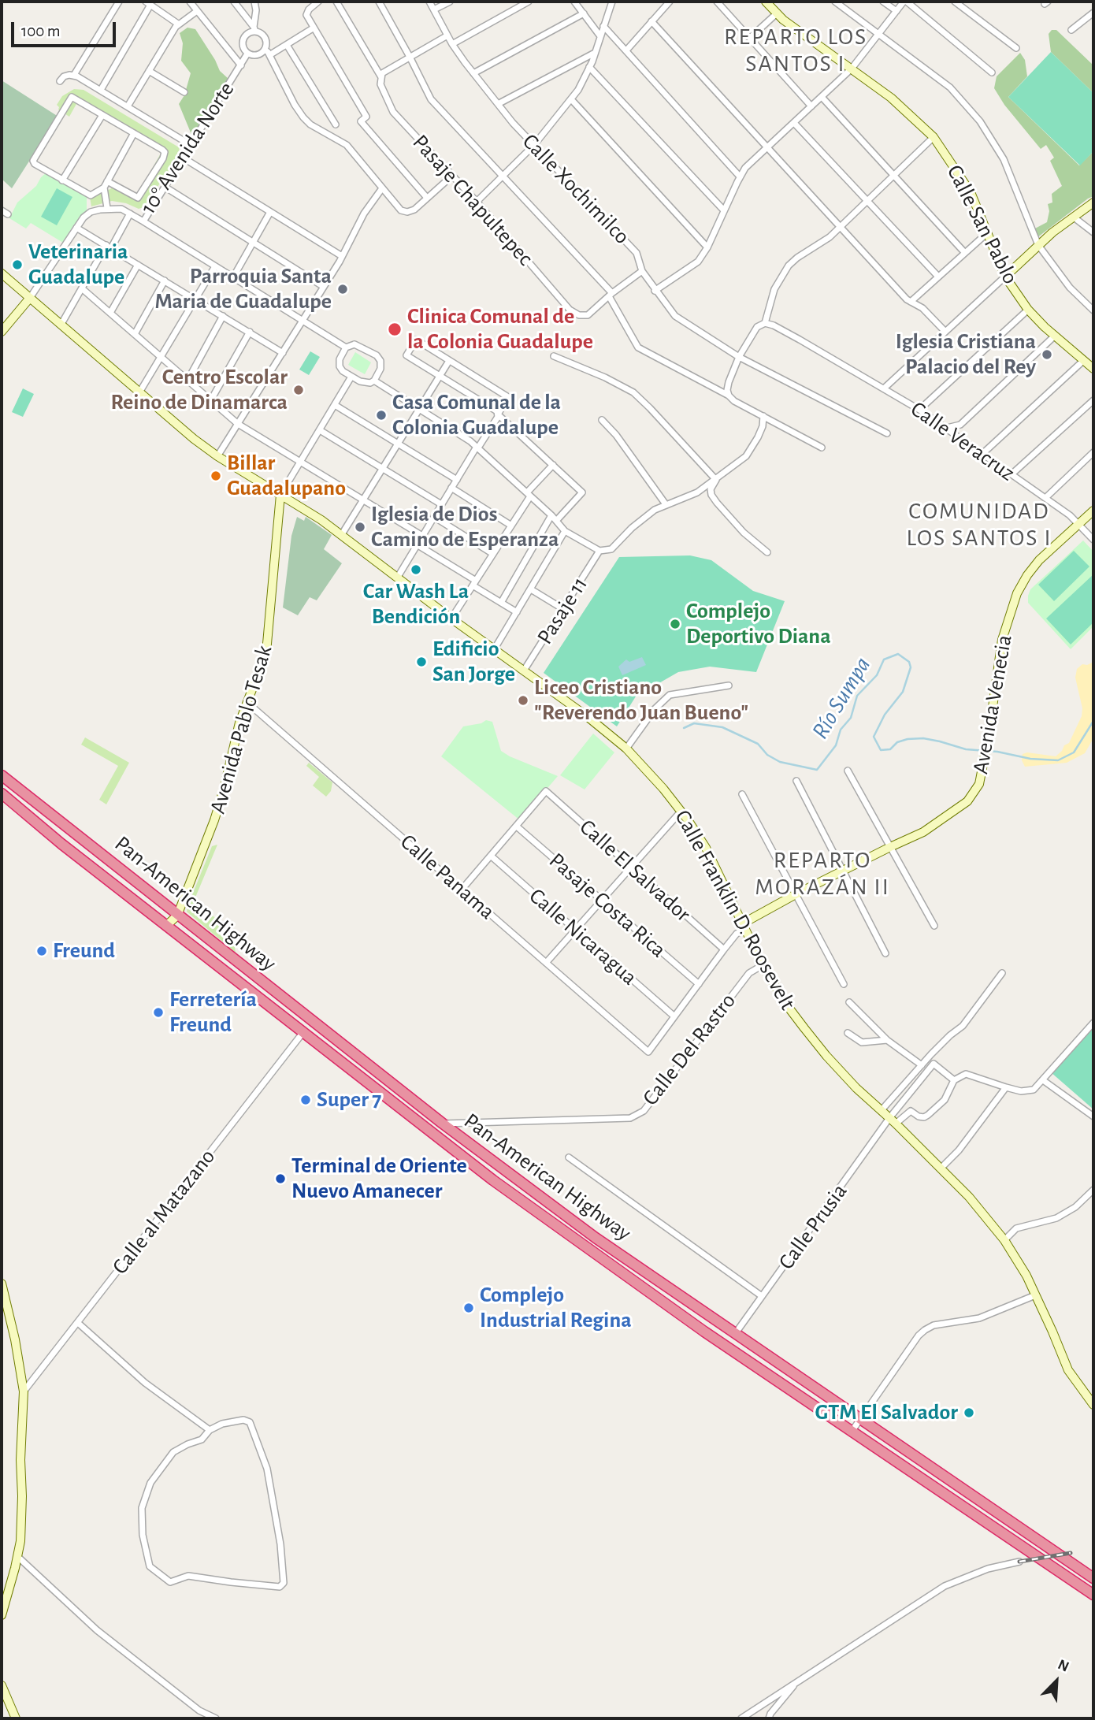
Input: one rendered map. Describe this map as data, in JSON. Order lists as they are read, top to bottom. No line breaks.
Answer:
{"streets":{"highway":["Pan-American Highway"],"street":["10° Avenida Norte","Calle Xochimilco","Pasaje Chapultepec","Calle San Pablo","Calle Veracruz","Pasaje 11","Avenida Venecia","Avenida Pablo Tesak","Calle El Salvador","Calle Panama","Pasaje Costa Rica","Calle Franklin D. Roosevelt","Calle Nicaragua","Calle Del Rastro","Calle al Matazano","Calle Prusia"]},"crossings":[["10° Avenida Norte","Calle Franklin D. Roosevelt"],["Calle Xochimilco","Pasaje Chapultepec"],["Calle Veracruz","Avenida Venecia"],["Pasaje 11","Calle Franklin D. Roosevelt"],["Avenida Venecia","Calle Franklin D. Roosevelt"],["Avenida Pablo Tesak","Calle Panama"],["Avenida Pablo Tesak","Pan-American Highway"],["Avenida Pablo Tesak","Calle Franklin D. Roosevelt"],["Calle El Salvador","Pasaje Costa Rica"],["Calle Panama","Calle Nicaragua"],["Pan-American Highway","Calle Del Rastro"],["Pan-American Highway","Calle al Matazano"],["Pan-American Highway","Calle Prusia"],["Calle Franklin D. Roosevelt","Calle Del Rastro"],["Calle Franklin D. Roosevelt","Calle Prusia"]],"districts":["REPARTO LOS SANTOS I","COMUNIDAD LOS SANTOS I","REPARTO MORAZÁN II"],"water":["Río Sumpa"],"places":["Veterinaria Guadalupe","Parroquia Santa Maria de Guadalupe","Clinica Comunal de la Colonia Guadalupe","Iglesia Cristiana Palacio del Rey","Centro Escolar Reino de Dinamarca","Casa Comunal de la Colonia Guadalupe","Billar Guadalupano","Iglesia de Dios Camino de Esperanza","Car Wash La Bendición","Complejo Deportivo Diana","Edificio San Jorge","Liceo Cristiano \"Reverendo Juan Bueno\"","Freund","Ferretería Freund","Super 7","Terminal de Oriente Nuevo Amanecer","Complejo Industrial Regina","GTM El Salvador"],"scale_bar":"100 m","north":"top right"}
